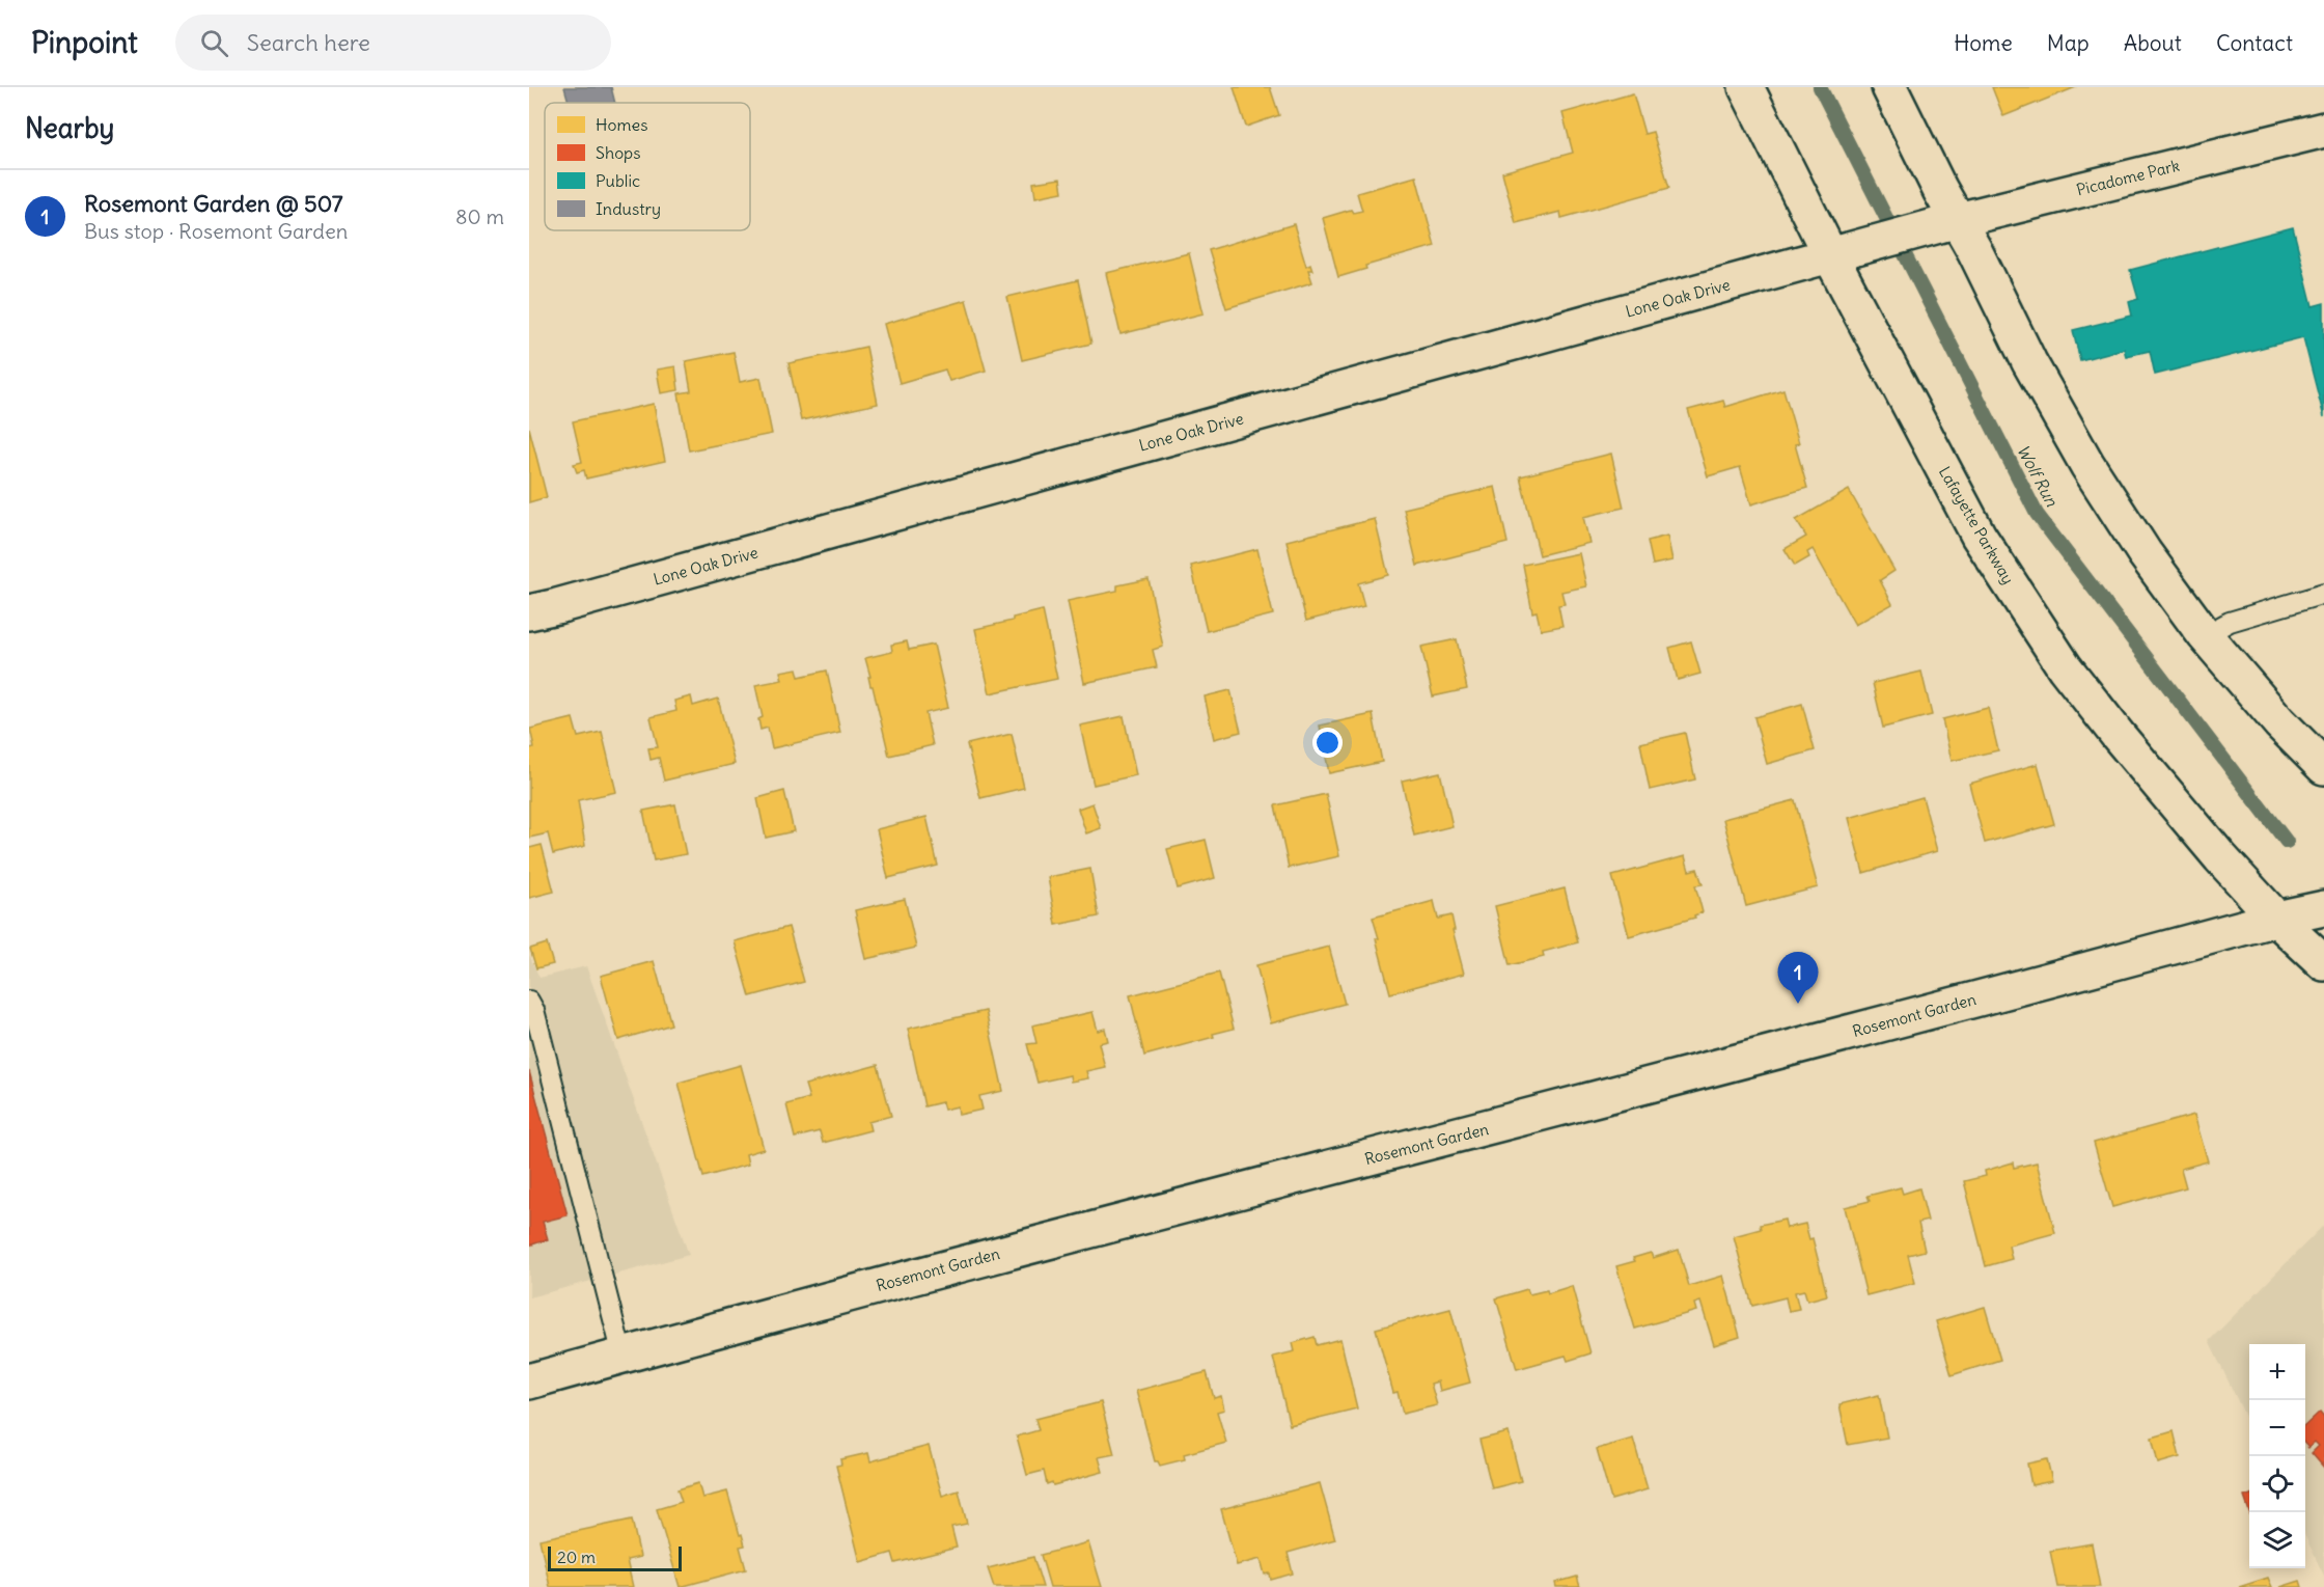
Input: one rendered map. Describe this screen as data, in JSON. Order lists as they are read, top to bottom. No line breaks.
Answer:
{"streets":{"street":["Picadome Park","Lone Oak Drive","Lafayette Parkway","Rosemont Garden"]},"crossings":[["Picadome Park","Lone Oak Drive"],["Picadome Park","Lafayette Parkway"],["Lone Oak Drive","Lafayette Parkway"],["Lafayette Parkway","Rosemont Garden"]],"water":["Wolf Run"],"legend":["Homes","Shops","Public","Industry"],"scale_bar":"20 m","page":{"header":"Pinpoint","search":"Search here","nav":["Home","Map","About","Contact"],"heading":"Nearby","list":[{"mark":"1","name":"Rosemont Garden @ 507","note":"Bus stop · Rosemont Garden","value":"80 m"}],"pins":"1","map_buttons":["+","−"],"scale":"20 m"}}
